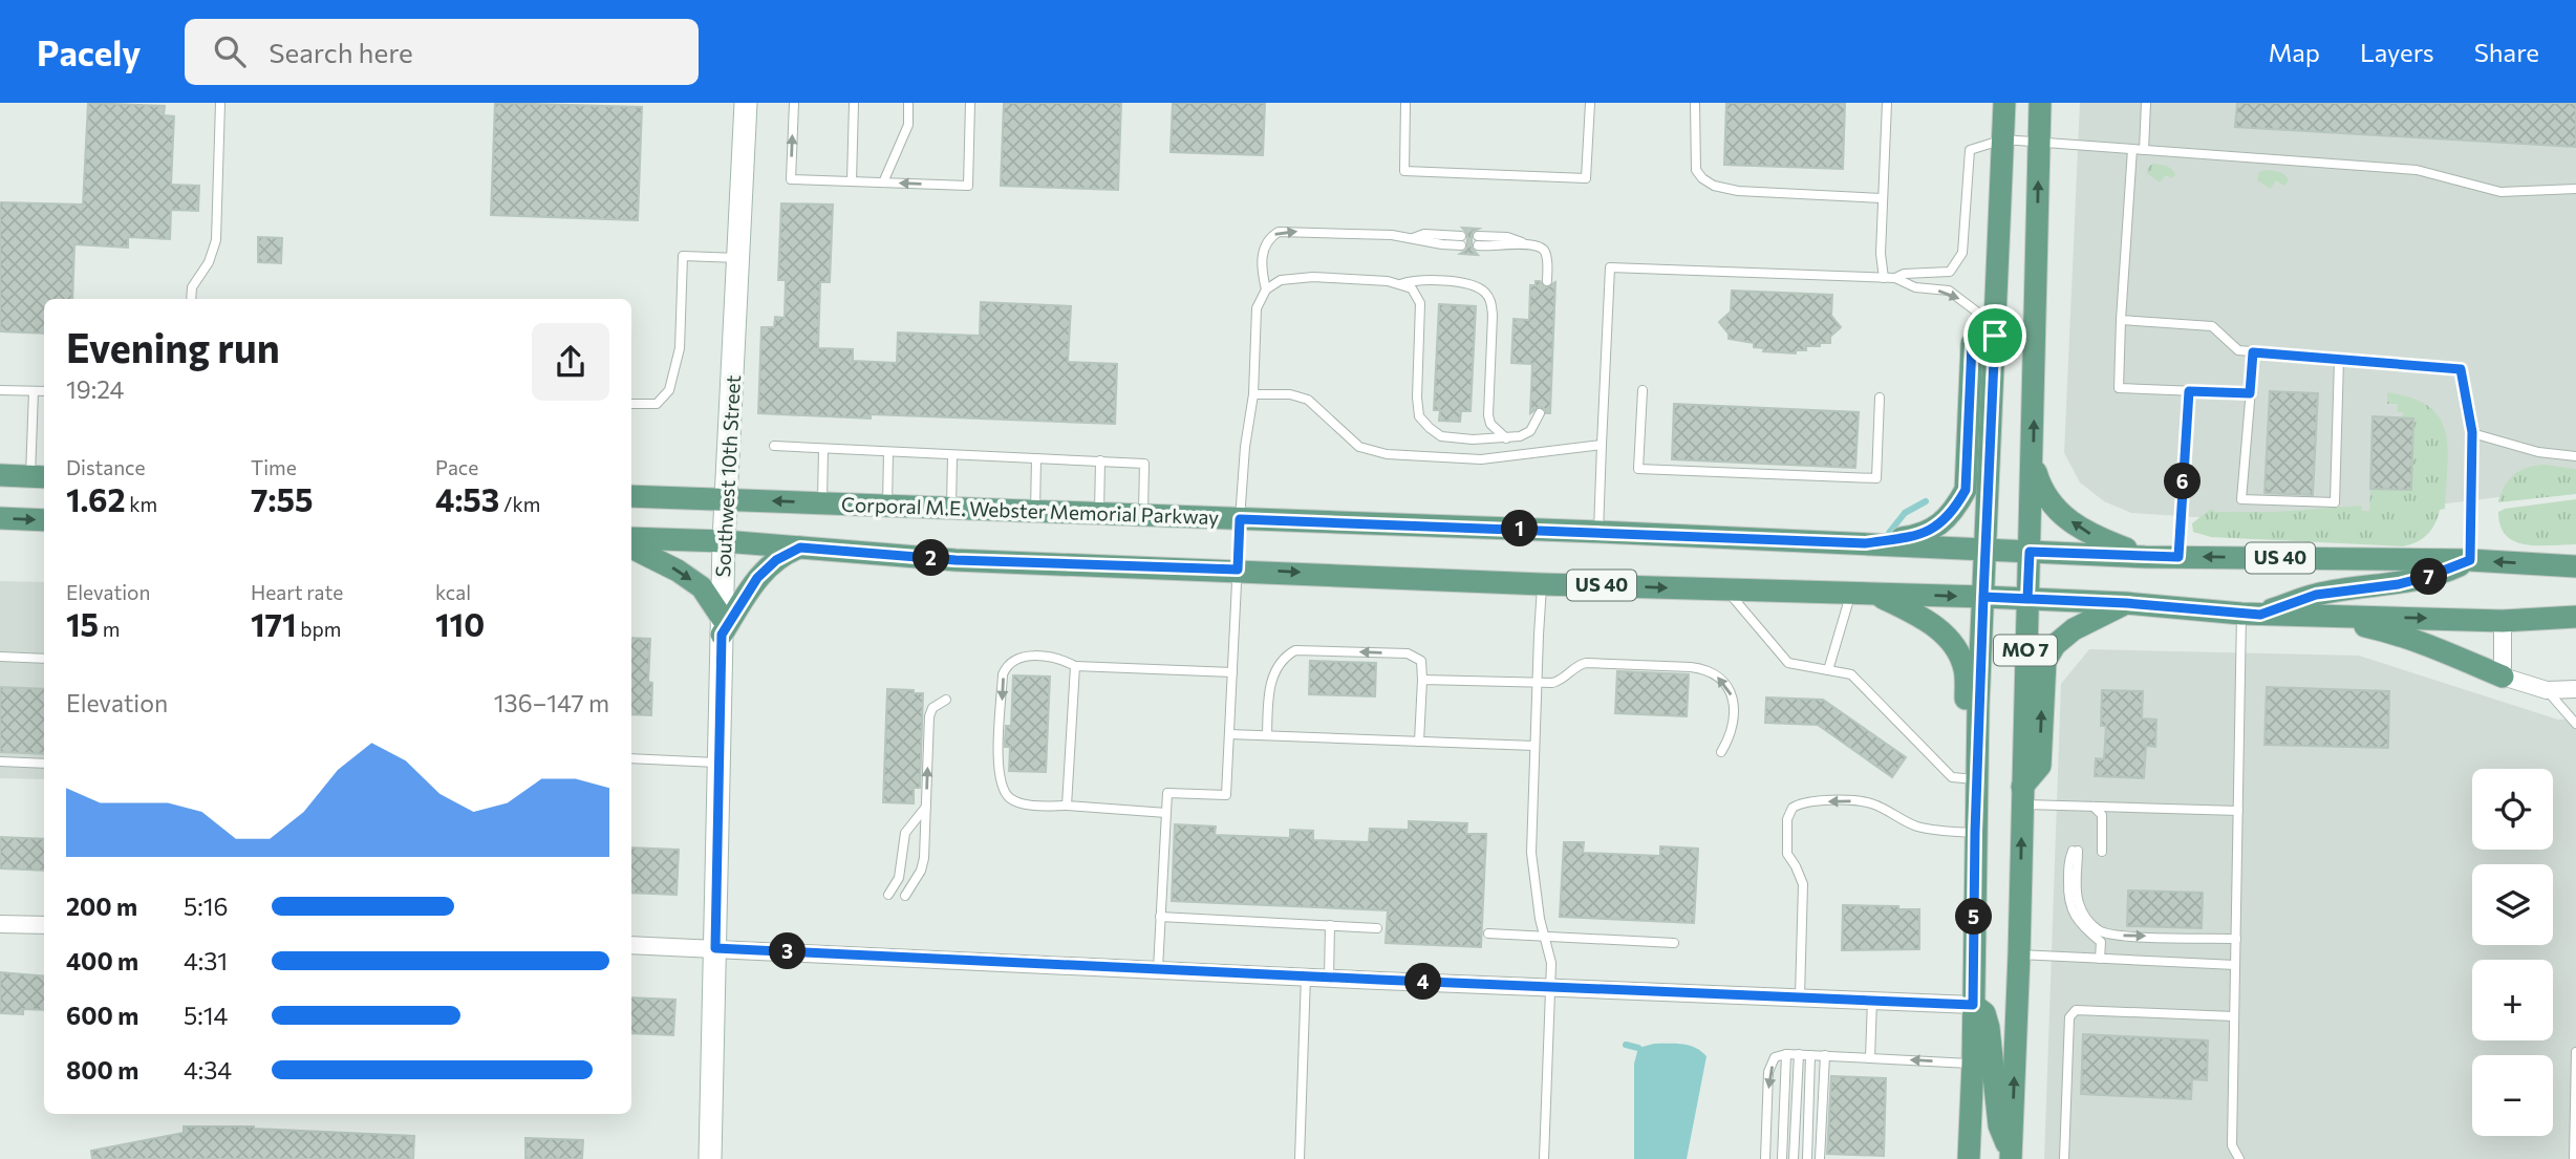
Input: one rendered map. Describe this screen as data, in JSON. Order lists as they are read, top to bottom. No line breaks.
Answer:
{"streets":{"main road":["Corporal M.E. Webster Memorial Parkway","US 40","MO 7"],"street":["Southwest 10th Street"]},"crossings":[["Southwest 10th Street","Corporal M.E. Webster Memorial Parkway"],["Southwest 10th Street","US 40"],["Corporal M.E. Webster Memorial Parkway","MO 7"],["US 40","MO 7"]],"page":{"header":"Pacely","search":"Search here","nav":["Map","Layers","Share"],"heading":["Evening run","19:24"],"stats":[["Distance","1.62 km"],["Time","7:55"],["Pace","4:53 /km"],["Elevation","15 m"],["Heart rate","171 bpm"],["kcal","110"]],"pins":["6","1","2","7","5","3","4"],"chart":["Elevation","136–147 m"],"map_buttons":["+","−"],"list":[{"name":"200 m","note":"5:16"},{"name":"400 m","note":"4:31"},{"name":"600 m","note":"5:14"},{"name":"800 m","note":"4:34"}]}}
